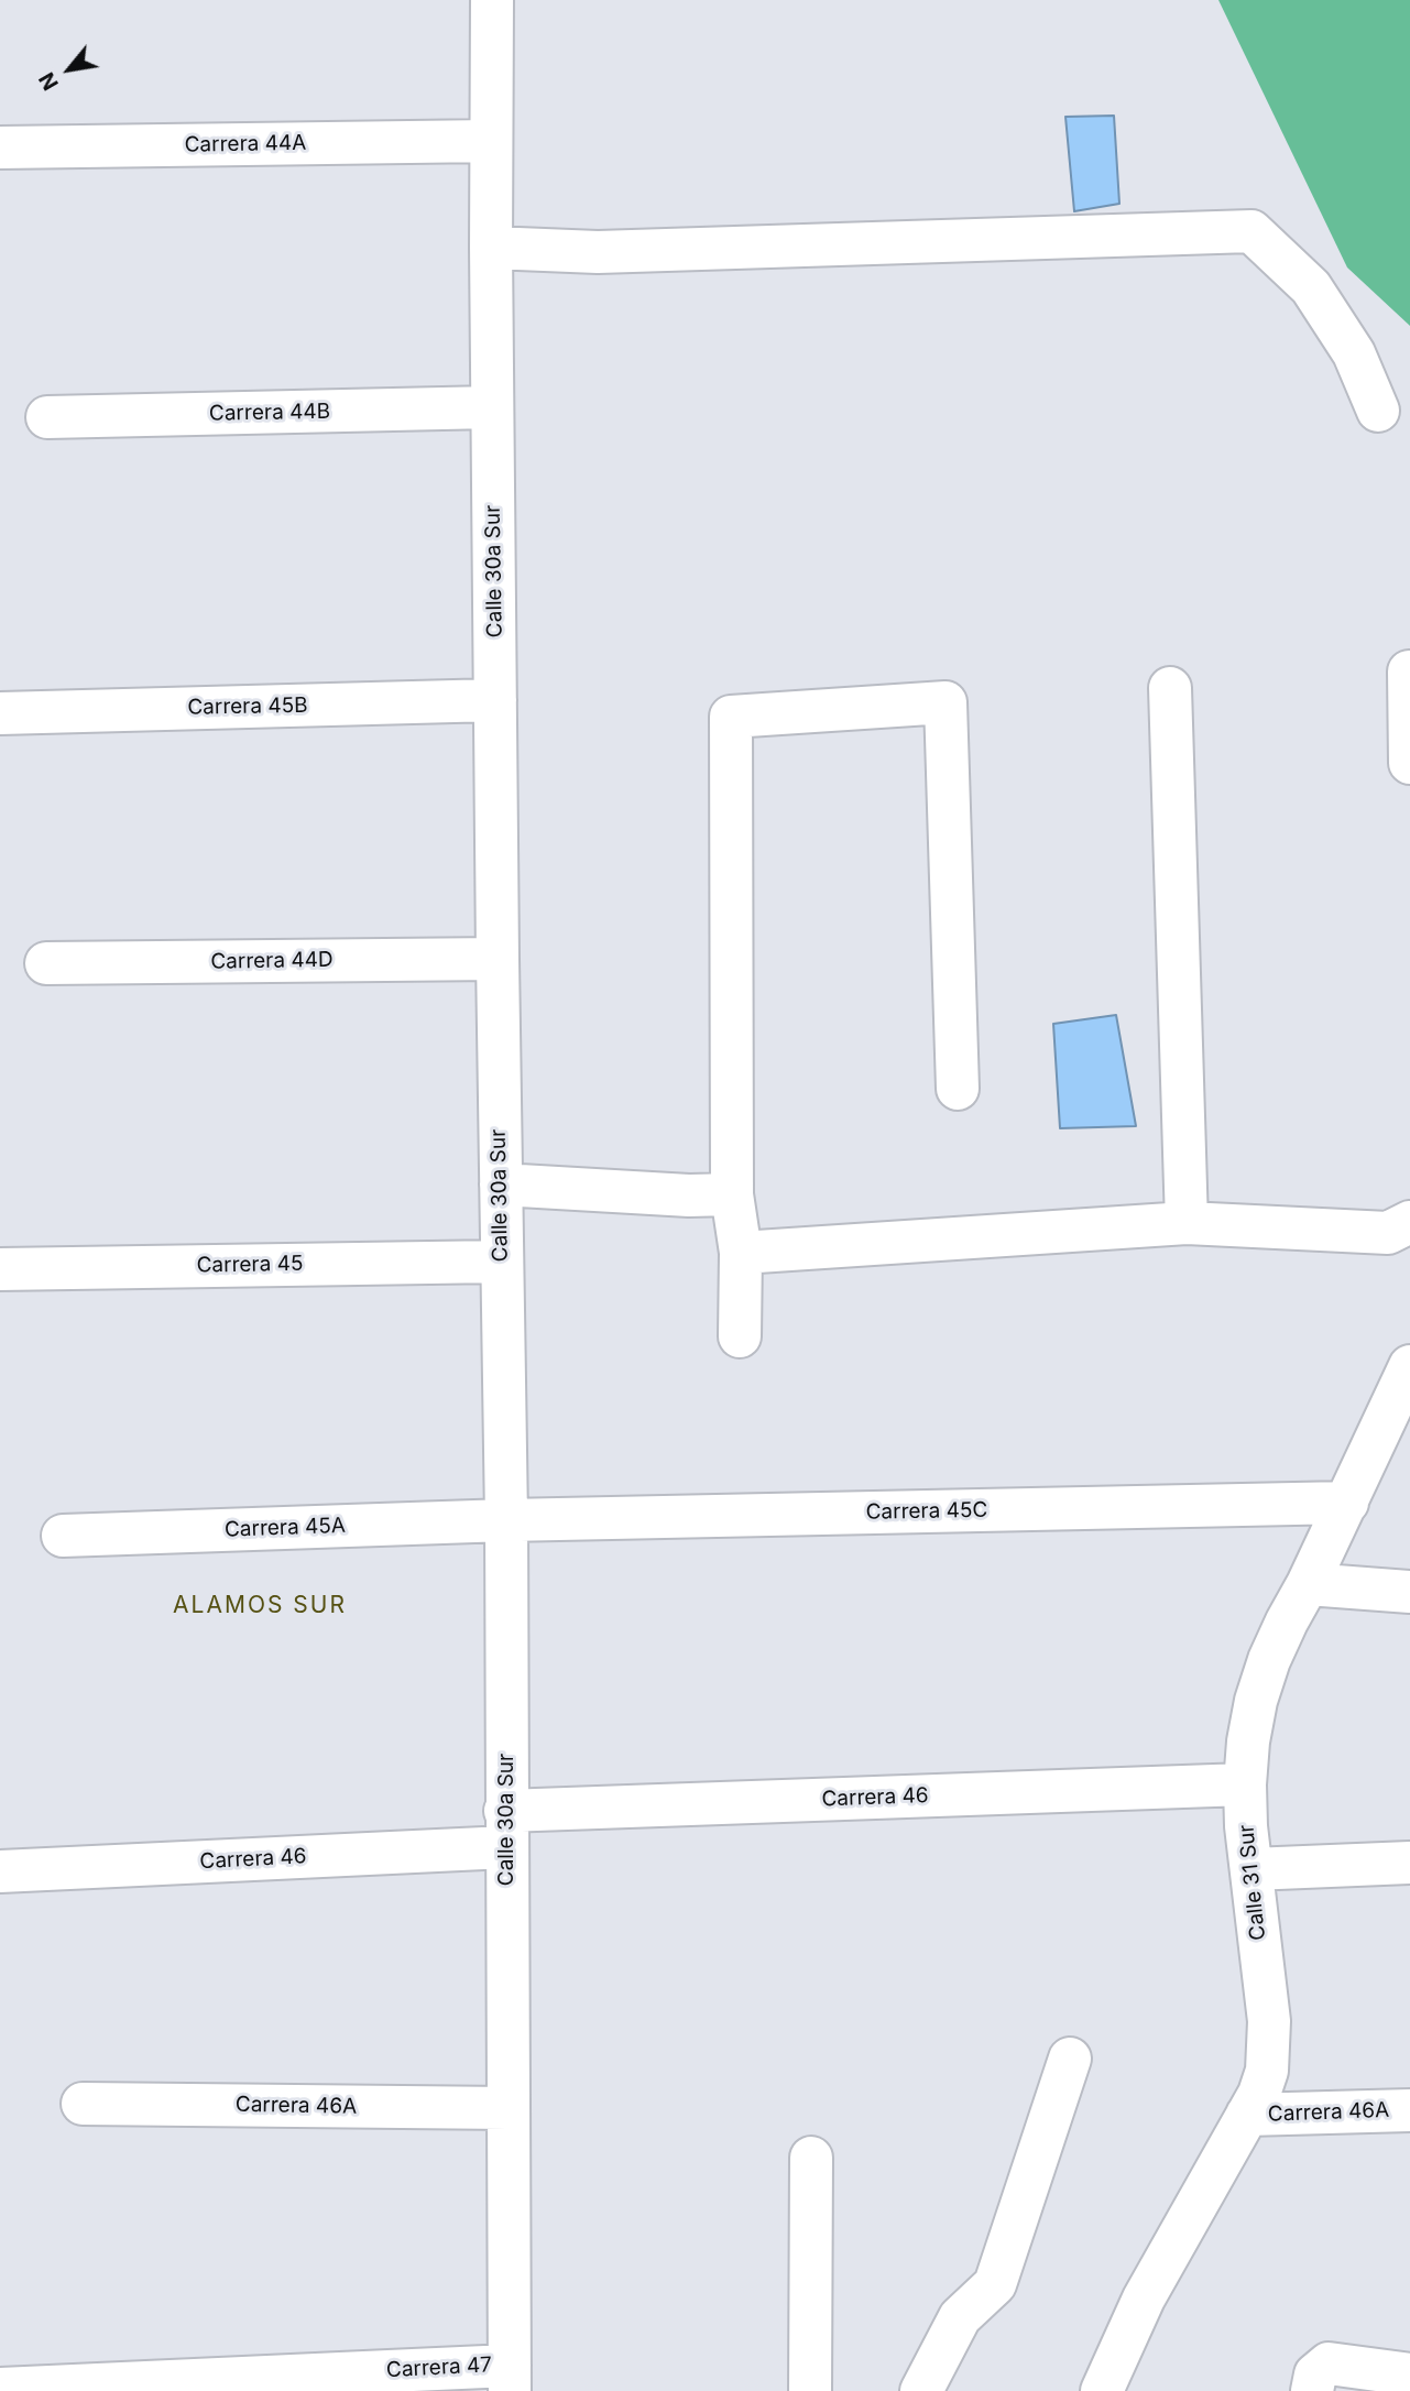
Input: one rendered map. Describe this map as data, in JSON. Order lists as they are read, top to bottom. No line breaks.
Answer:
{"streets":{"street":["Carrera 44A","Carrera 44B","Calle 30a Sur","Carrera 45B","Carrera 44D","Carrera 45","Carrera 45C","Carrera 45A","Carrera 46","Calle 31 Sur","Carrera 46A","Carrera 47"]},"crossings":[["Carrera 44A","Calle 30a Sur"],["Carrera 44B","Calle 30a Sur"],["Calle 30a Sur","Carrera 45B"],["Calle 30a Sur","Carrera 44D"],["Calle 30a Sur","Carrera 45"],["Calle 30a Sur","Carrera 45C"],["Calle 30a Sur","Carrera 45A"],["Calle 30a Sur","Carrera 46"],["Calle 30a Sur","Carrera 46A"],["Calle 30a Sur","Carrera 47"],["Carrera 45C","Carrera 45A"],["Carrera 45C","Calle 31 Sur"],["Carrera 46","Calle 31 Sur"],["Calle 31 Sur","Carrera 46A"]],"districts":["ALAMOS SUR"],"north":"bottom left"}
